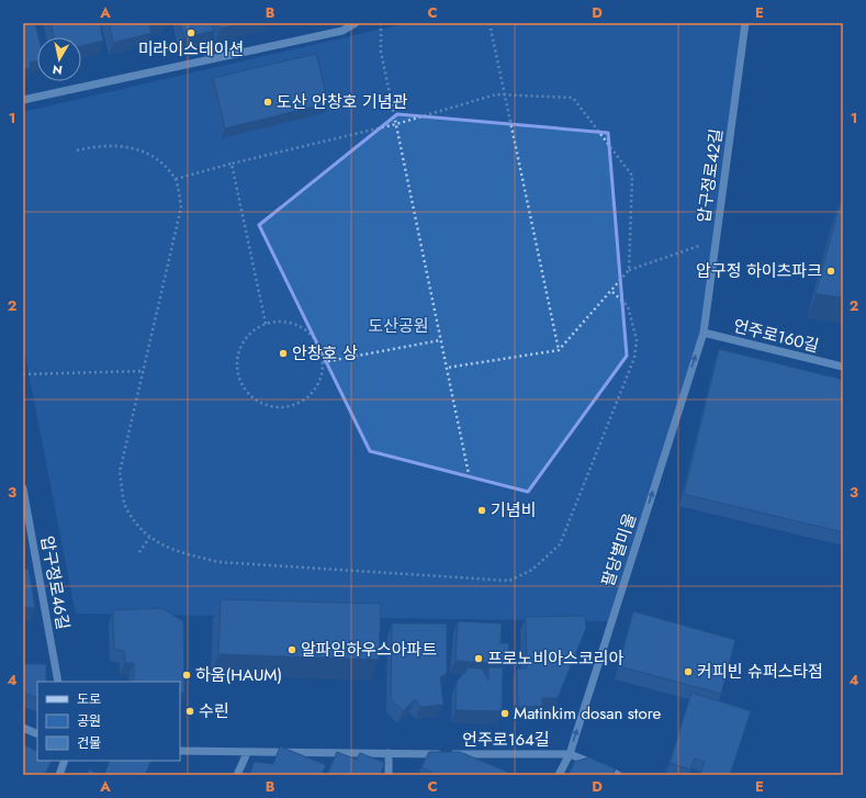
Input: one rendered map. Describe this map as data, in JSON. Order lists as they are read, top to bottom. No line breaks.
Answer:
{"streets":{"street":["압구정로42길","언주로160길","팔당별미울","압구정로46길","언주로164길"]},"crossings":[["압구정로42길","언주로160길"],["압구정로42길","팔당별미울"],["언주로160길","팔당별미울"],["팔당별미울","언주로164길"]],"one_way":["팔당별미울"],"parks":["도산공원"],"places":["미라이스테이션","도산 안창호 기념관","압구정 하이츠파크","안창호 상","기념비","알파임하우스아파트","프로노비아스코리아","커피빈 슈퍼스타점","하움(HAUM)","수린","Matinkim dosan store"],"legend":["도로","공원","건물"],"north":"bottom","grid":{"columns":["A","B","C","D","E"],"rows":["1","2","3","4"]}}
